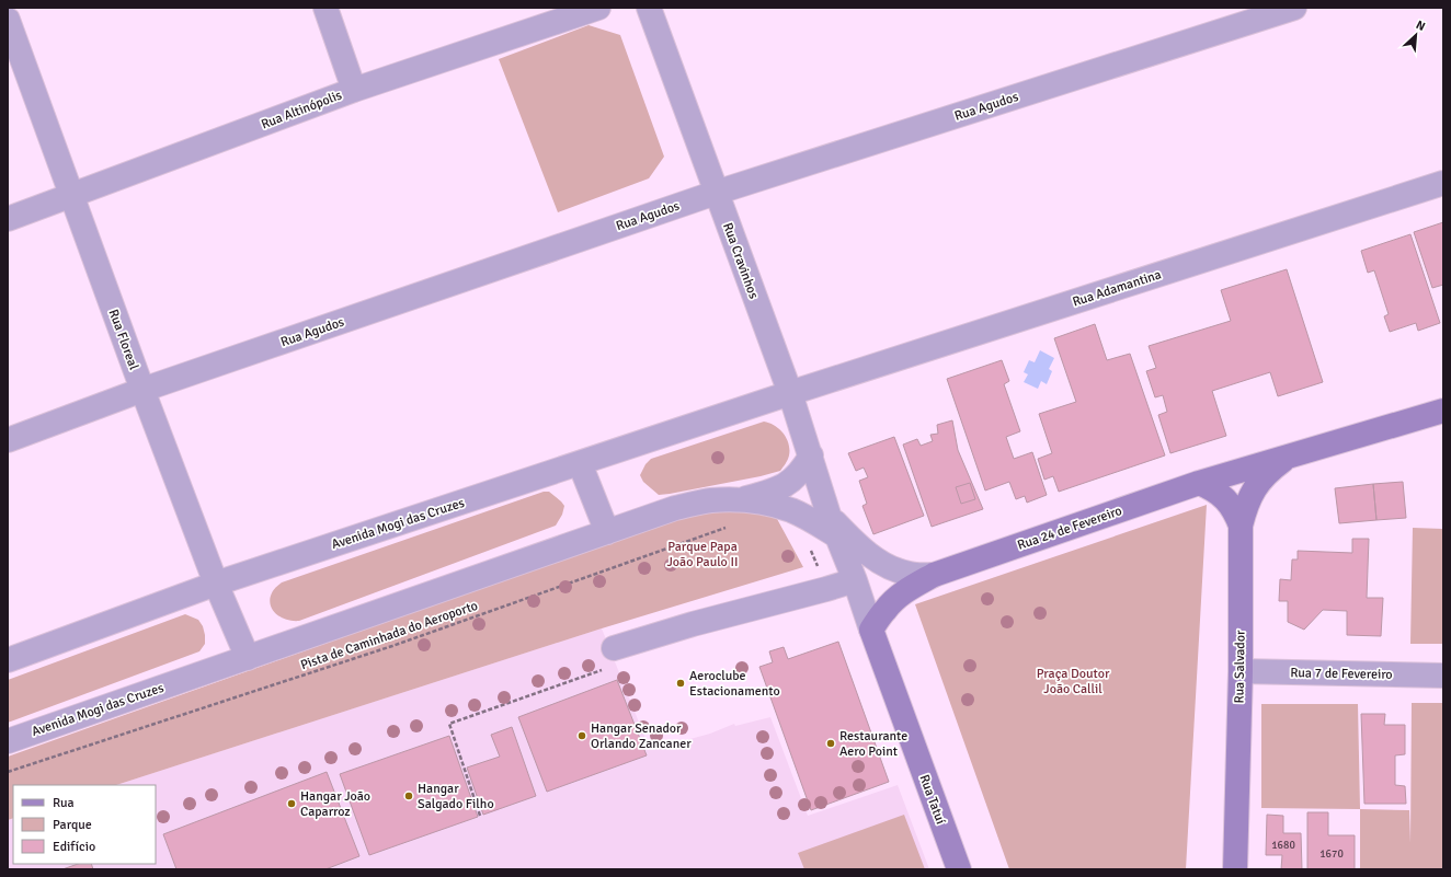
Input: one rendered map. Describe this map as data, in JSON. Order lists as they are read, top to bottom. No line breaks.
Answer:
{"streets":{"main road":["Rua 24 de Fevereiro","Rua Salvador","Rua Tatuí"],"street":["Rua Agudos","Rua Altinópolis","Rua Cravinhos","Rua Adamantina","Rua Floreal","Avenida Mogi das Cruzes","Rua 7 de Fevereiro"],"path":["Pista de Caminhada do Aeroporto"]},"crossings":[["Rua Agudos","Rua Cravinhos"],["Rua Agudos","Rua Floreal"],["Rua Altinópolis","Rua Floreal"],["Rua Cravinhos","Rua Adamantina"],["Rua Cravinhos","Avenida Mogi das Cruzes"],["Rua Cravinhos","Rua 24 de Fevereiro"],["Rua Cravinhos","Rua Tatuí"],["Rua Adamantina","Avenida Mogi das Cruzes"],["Rua Floreal","Avenida Mogi das Cruzes"],["Rua 24 de Fevereiro","Rua Salvador"],["Rua 24 de Fevereiro","Rua Tatuí"],["Rua Salvador","Rua 7 de Fevereiro"]],"parks":["Parque Papa João Paulo II","Praça Doutor João Callil"],"places":["Aeroclube Estacionamento","Hangar Senador Orlando Zancaner","Restaurante Aero Point","Hangar Salgado Filho","Hangar João Caparroz"],"house_numbers":["1680","1670"],"legend":["Rua","Parque","Edifício"],"north":"top right"}
